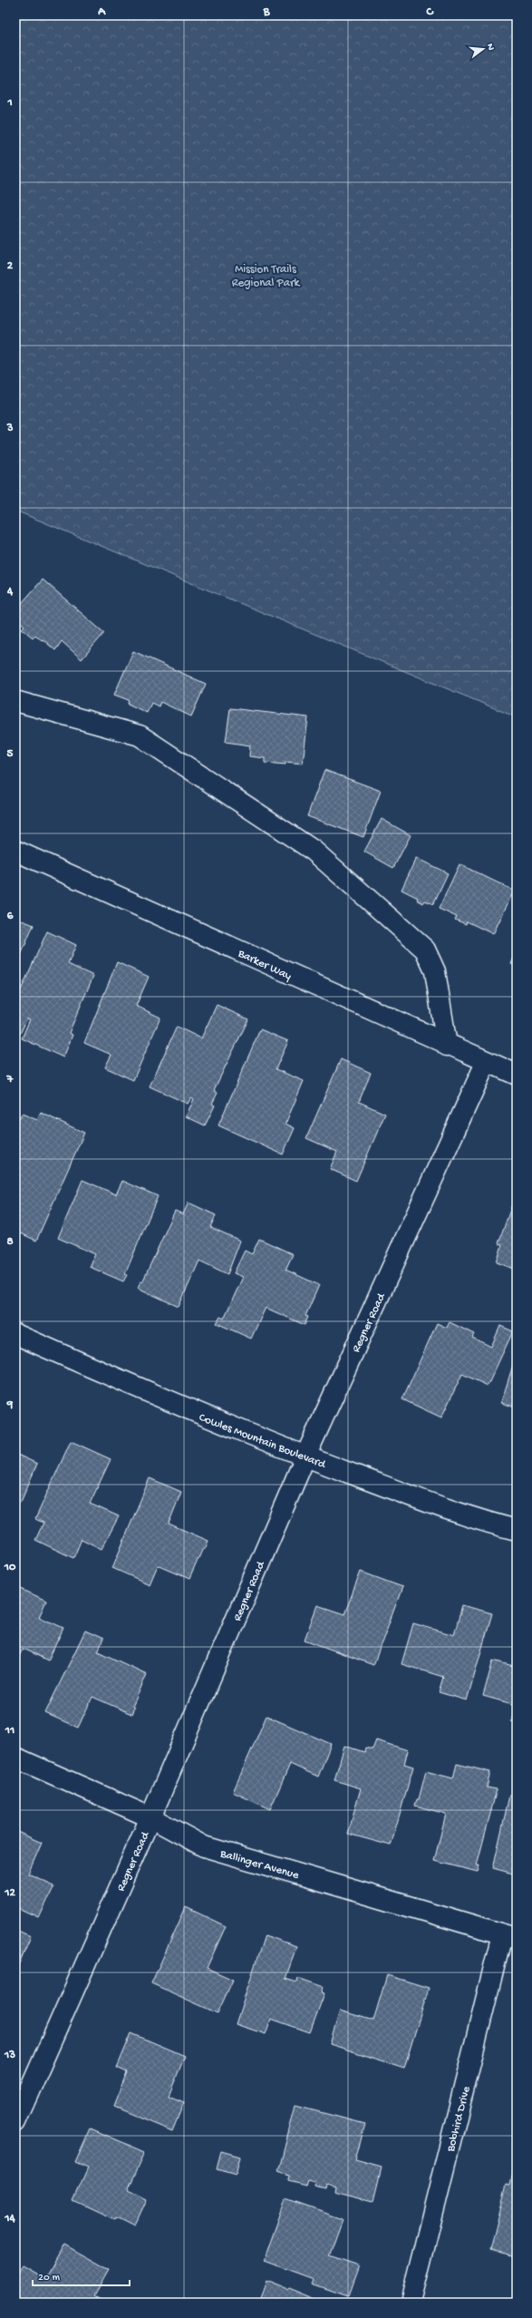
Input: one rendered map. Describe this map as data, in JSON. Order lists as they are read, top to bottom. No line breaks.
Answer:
{"streets":{"street":["Barker Way","Regner Road","Cowles Mountain Boulevard","Ballinger Avenue","Bobhird Drive"]},"crossings":[["Barker Way","Regner Road"],["Regner Road","Cowles Mountain Boulevard"],["Regner Road","Ballinger Avenue"],["Ballinger Avenue","Bobhird Drive"]],"parks":["Mission Trails Regional Park"],"scale_bar":"20 m","north":"right","grid":{"columns":["A","B","C"],"rows":["1","2","3","4","5","6","7","8","9","10","11","12","13","14"]}}
